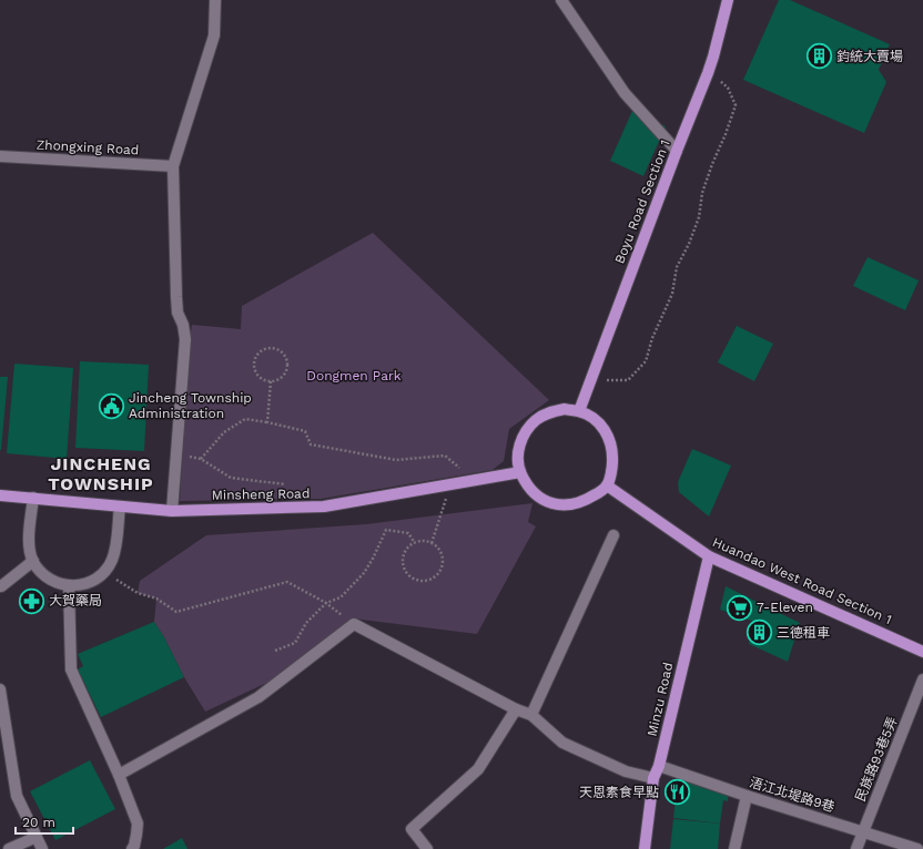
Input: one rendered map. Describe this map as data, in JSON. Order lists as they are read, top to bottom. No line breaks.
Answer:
{"streets":{"main road":["Boyu Road Section 1","Minsheng Road","Huandao West Road Section 1","Minzu Road"],"street":["Zhongxing Road","民族路93巷5弄","浯江北堤路9巷"]},"crossings":[["Boyu Road Section 1","Minsheng Road"],["Boyu Road Section 1","Huandao West Road Section 1"],["Minsheng Road","Huandao West Road Section 1"],["Huandao West Road Section 1","Minzu Road"],["Minzu Road","浯江北堤路9巷"],["民族路93巷5弄","浯江北堤路9巷"]],"districts":["JINCHENG TOWNSHIP"],"parks":["Dongmen Park"],"places":{"building":["鈞統大賣場","三德租車"],"public building":["Jincheng Township Administration"],"pharmacy":["大賀藥局"],"supermarket":["7-Eleven"],"restaurant":["天恩素食早點"]},"scale_bar":"20 m"}
